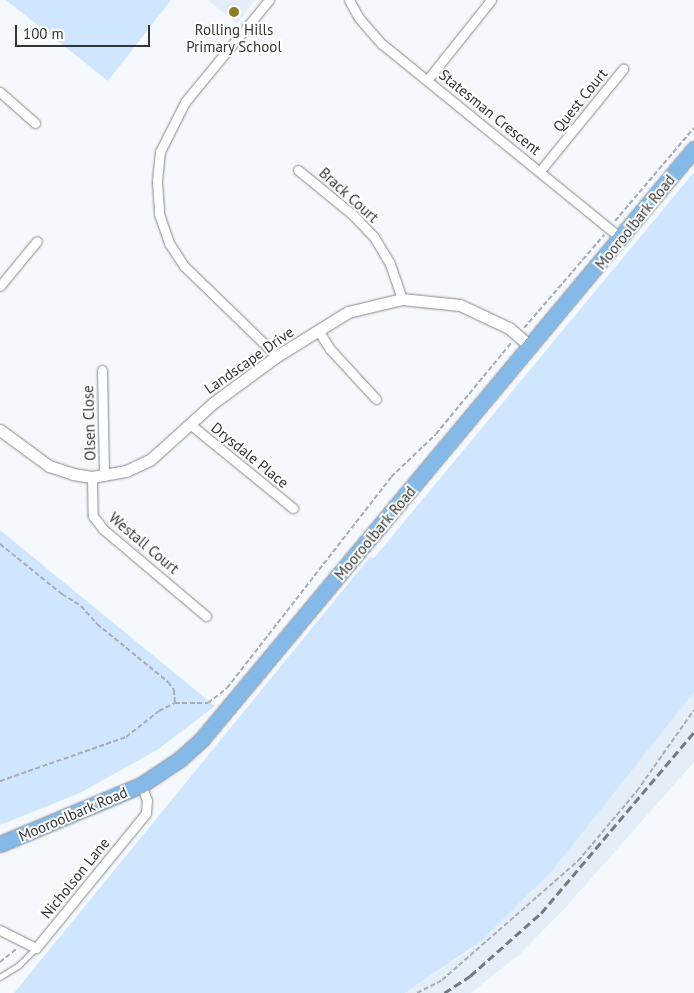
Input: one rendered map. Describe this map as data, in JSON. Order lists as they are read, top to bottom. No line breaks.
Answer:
{"streets":{"main road":["Mooroolbark Road"],"street":["Quest Court","Statesman Crescent","Brack Court","Landscape Drive","Olsen Close","Drysdale Place","Westall Court","Nicholson Lane"]},"crossings":[["Quest Court","Statesman Crescent"],["Statesman Crescent","Mooroolbark Road"],["Brack Court","Landscape Drive"],["Mooroolbark Road","Landscape Drive"],["Mooroolbark Road","Nicholson Lane"],["Landscape Drive","Olsen Close"],["Landscape Drive","Drysdale Place"],["Landscape Drive","Westall Court"]],"places":["Rolling Hills Primary School"],"scale_bar":"100 m"}
